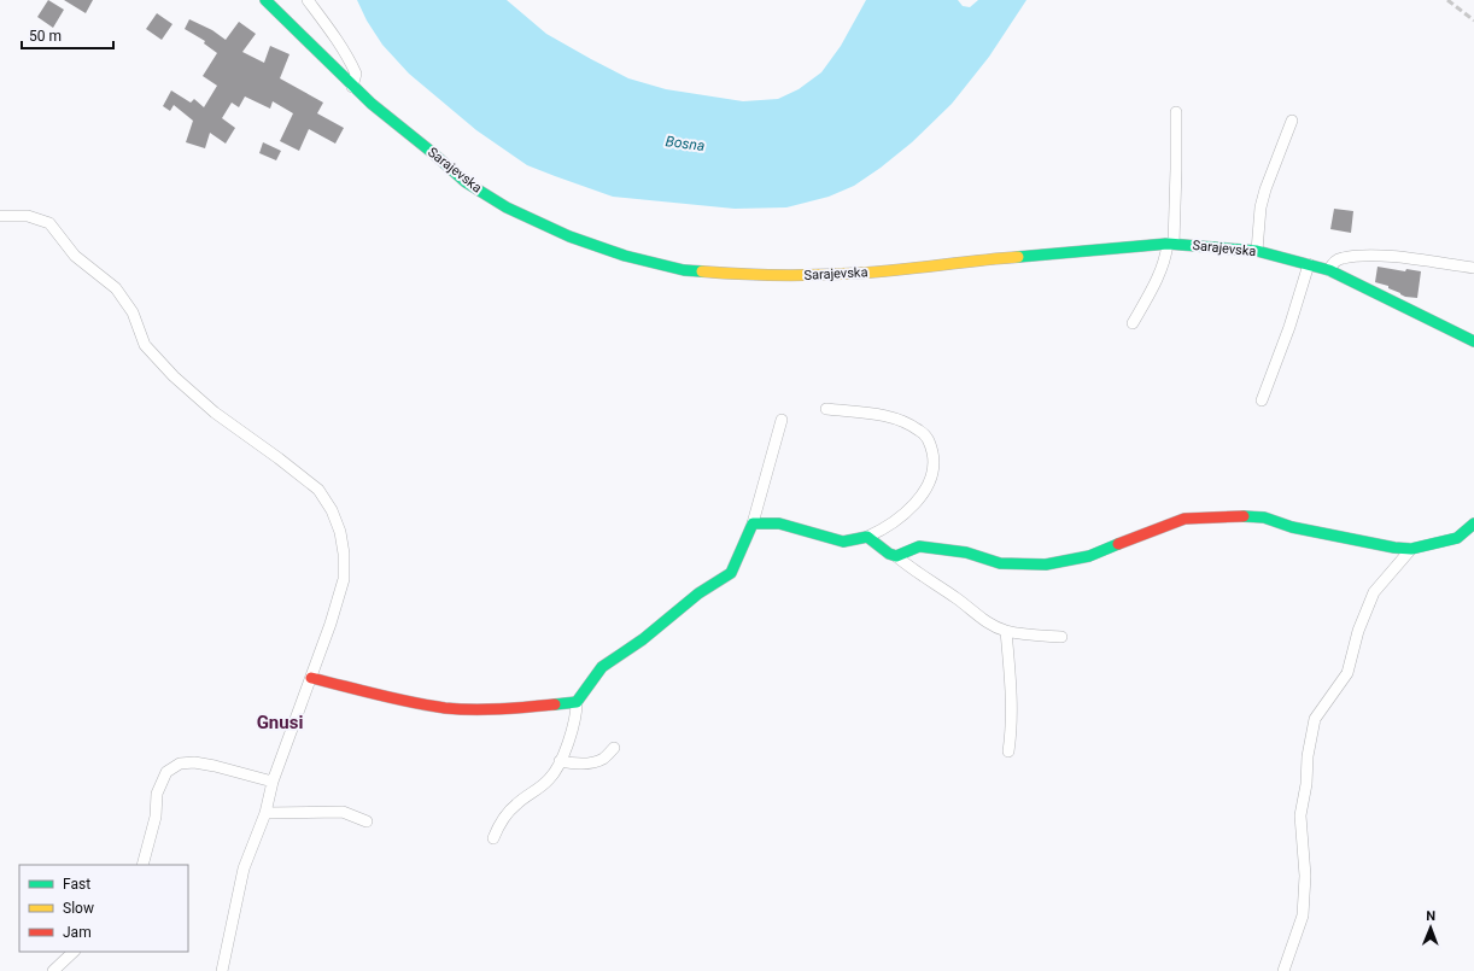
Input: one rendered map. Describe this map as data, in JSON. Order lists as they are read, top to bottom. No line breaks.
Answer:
{"streets":{"main road":["Sarajevska"]},"districts":["Gnusi"],"water":["Bosna"],"legend":["Fast","Slow","Jam"],"scale_bar":"50 m","north":"top"}
